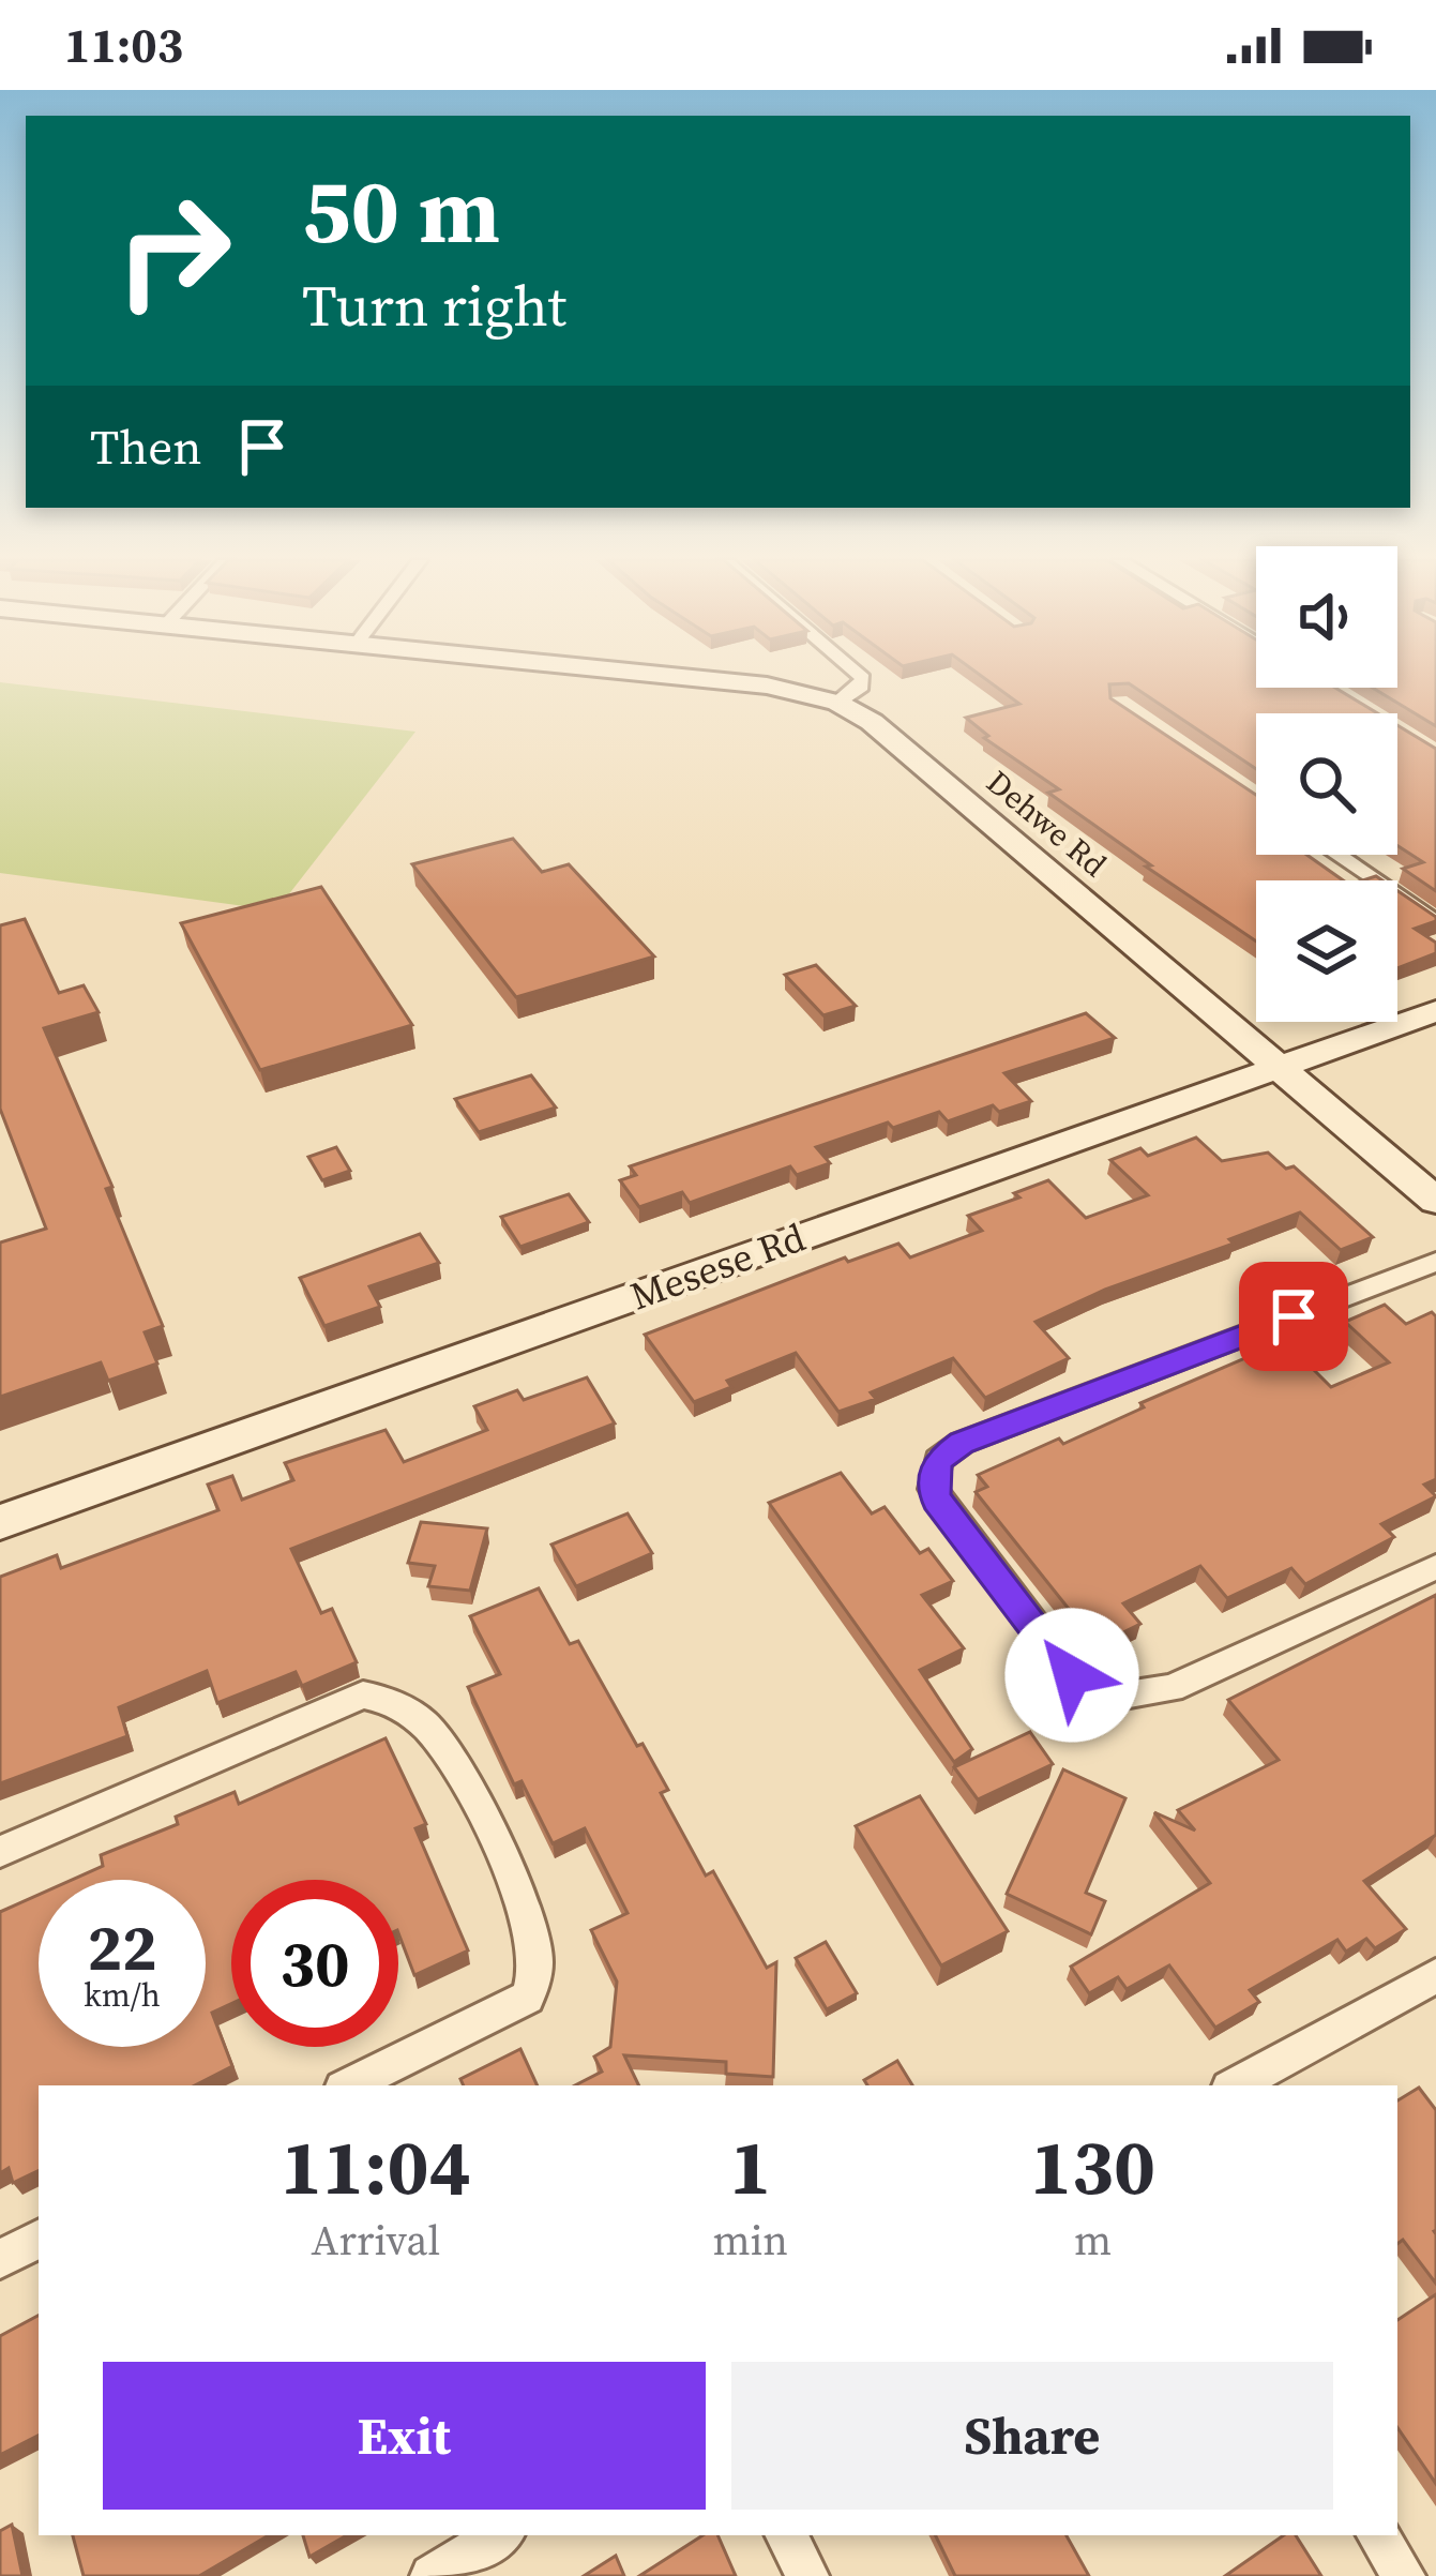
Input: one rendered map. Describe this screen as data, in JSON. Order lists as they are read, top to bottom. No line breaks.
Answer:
{"streets":{"street":["Dehwe Rd","Mesese Rd"]},"crossings":[["Dehwe Rd","Mesese Rd"]],"page":{"status":"11:03","turn":["50 m","Turn right"],"then":"Then","speed":"22 km/h","limit":"30","eta":["11:04","Arrival","1","min","130","m"],"buttons":["Exit","Share"]}}
